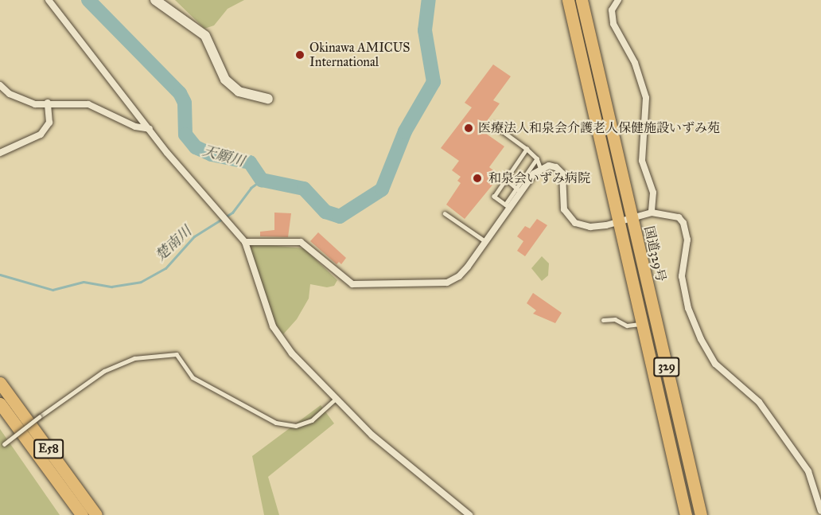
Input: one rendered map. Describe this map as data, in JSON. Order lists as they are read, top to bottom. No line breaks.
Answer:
{"streets":{"highway":["国道329号","329","E58"]},"water":["天願川","楚南川"],"places":["Okinawa AMICUS International","医療法人和泉会介護老人保健施設いずみ苑","和泉会いずみ病院"]}
